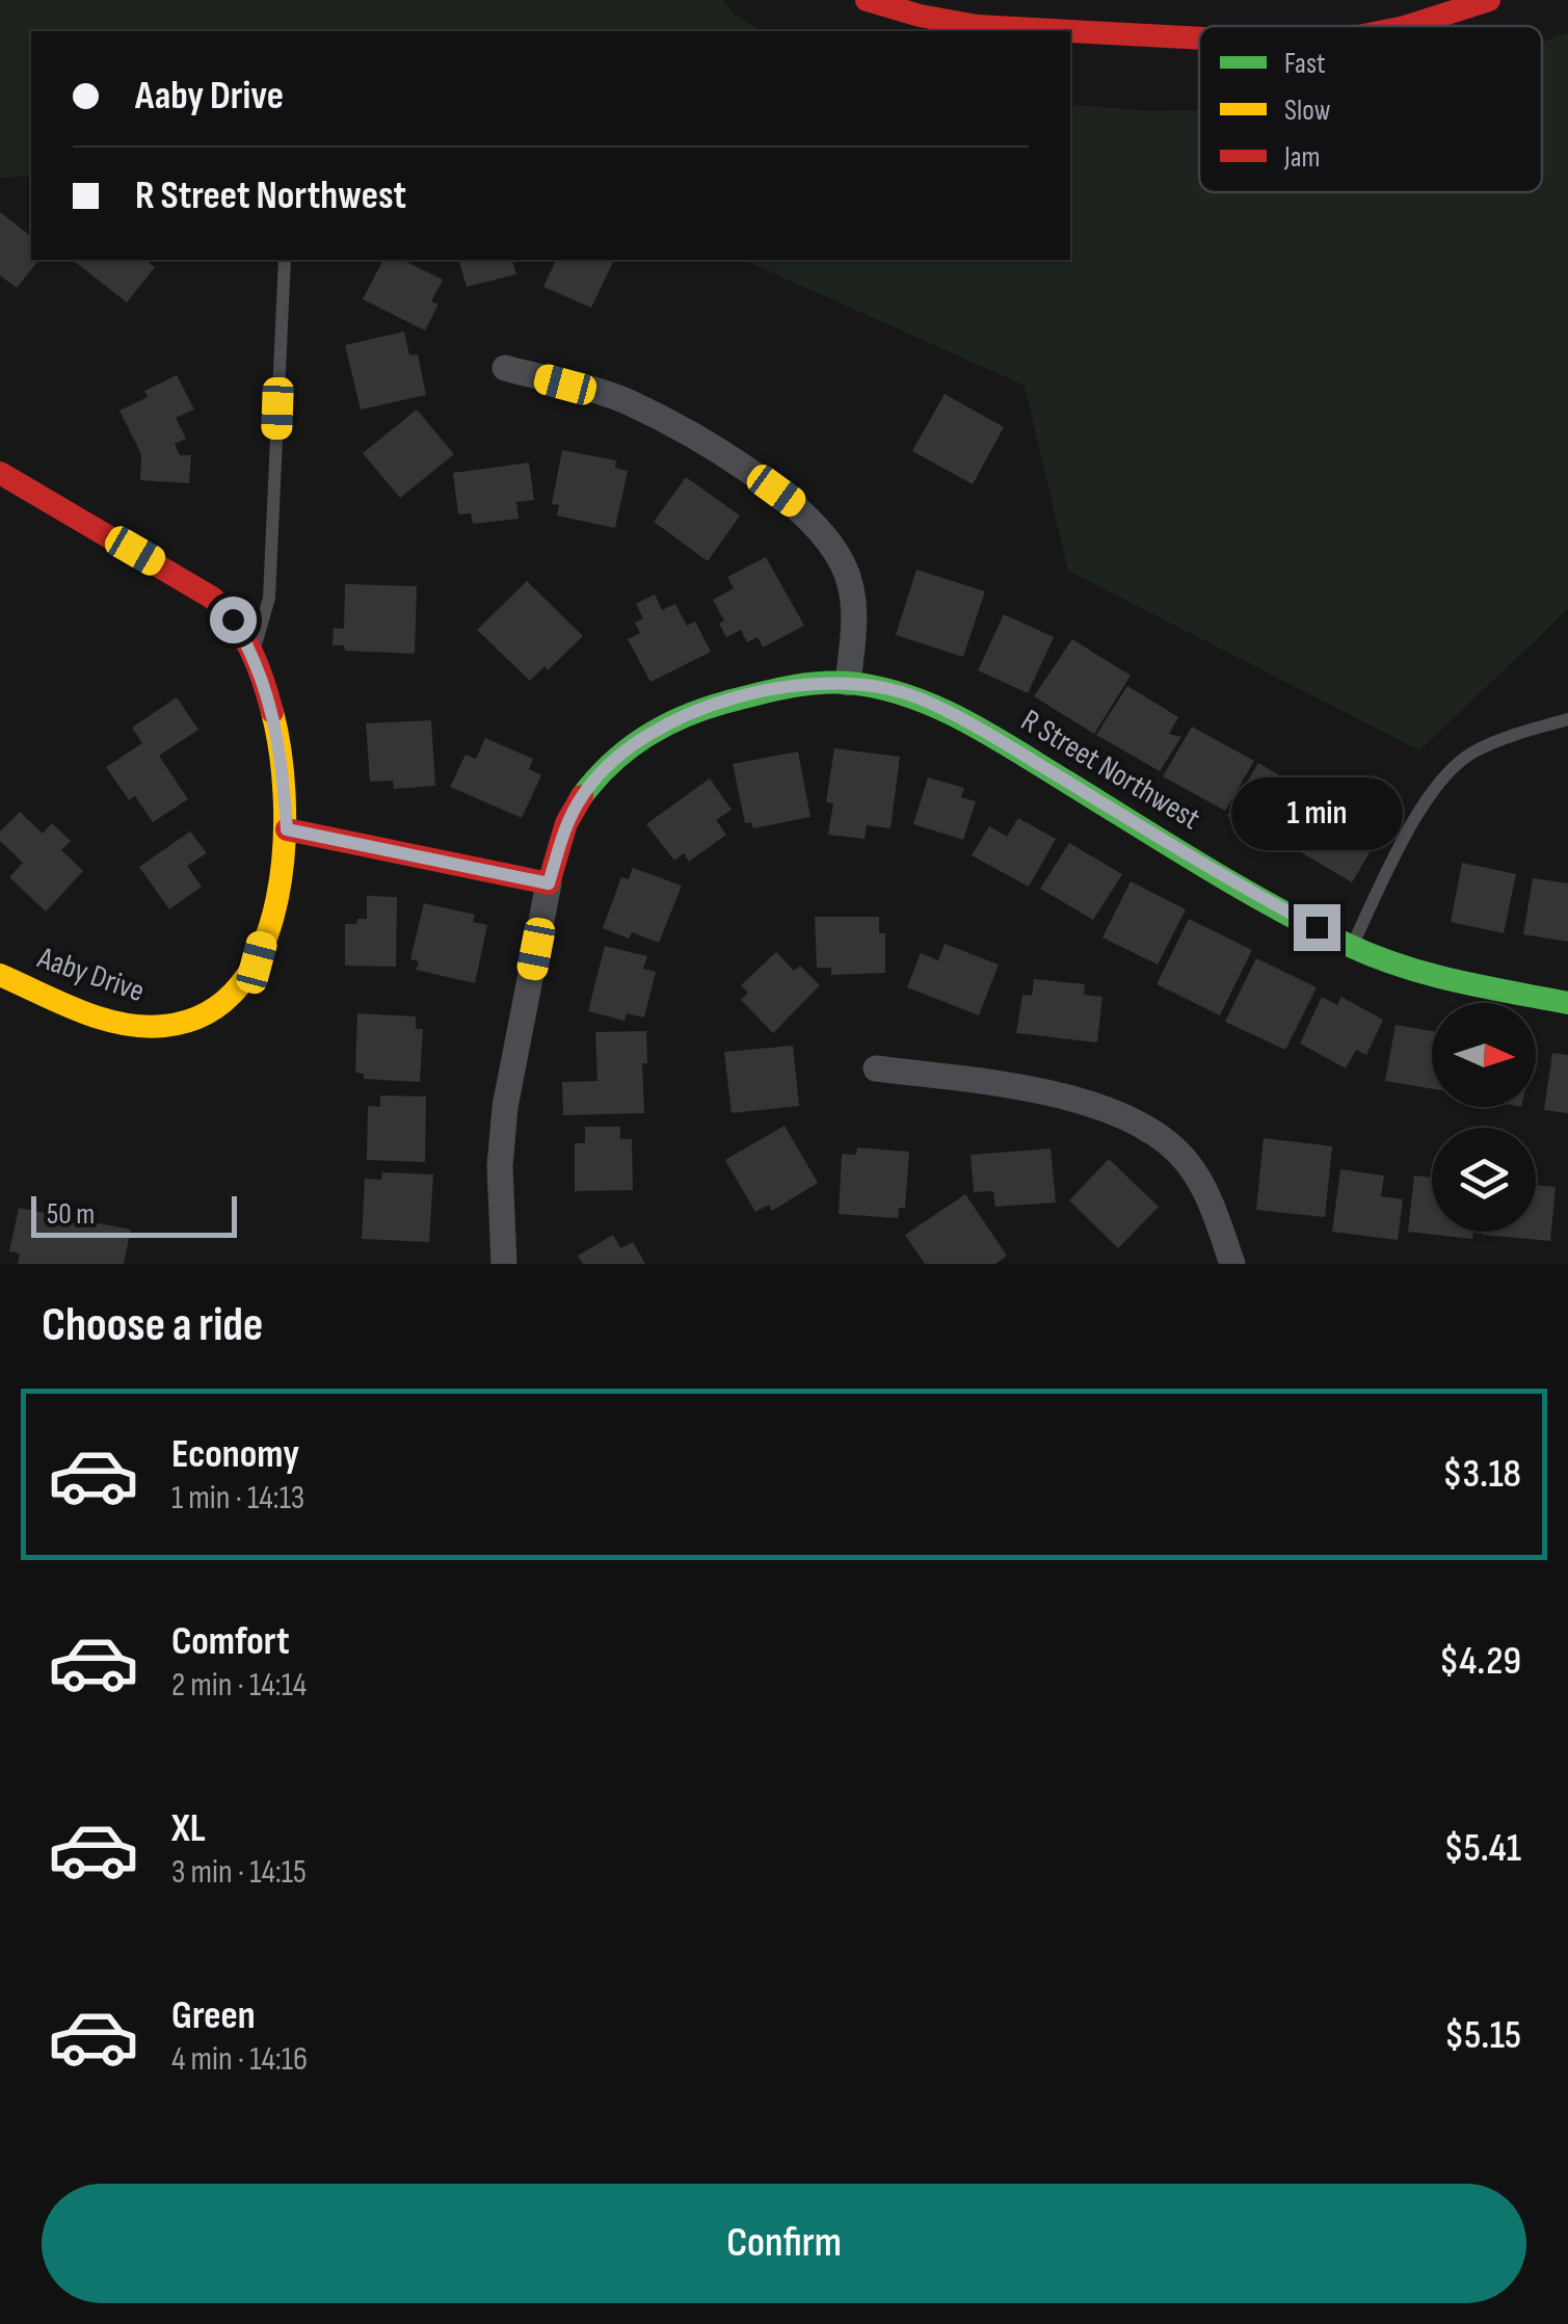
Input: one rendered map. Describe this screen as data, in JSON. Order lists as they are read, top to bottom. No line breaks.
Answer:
{"streets":{"street":["R Street Northwest","Aaby Drive"]},"legend":["Fast","Slow","Jam"],"scale_bar":"50 m","north":"right","page":{"banner":["Aaby Drive","R Street Northwest"],"bubble":"1 min","scale":"50 m","heading":"Choose a ride","list":[{"name":"Economy","note":"1 min · 14:13","value":"$3.18"},{"name":"Comfort","note":"2 min · 14:14","value":"$4.29"},{"name":"XL","note":"3 min · 14:15","value":"$5.41"},{"name":"Green","note":"4 min · 14:16","value":"$5.15"}],"buttons":"Confirm"}}
